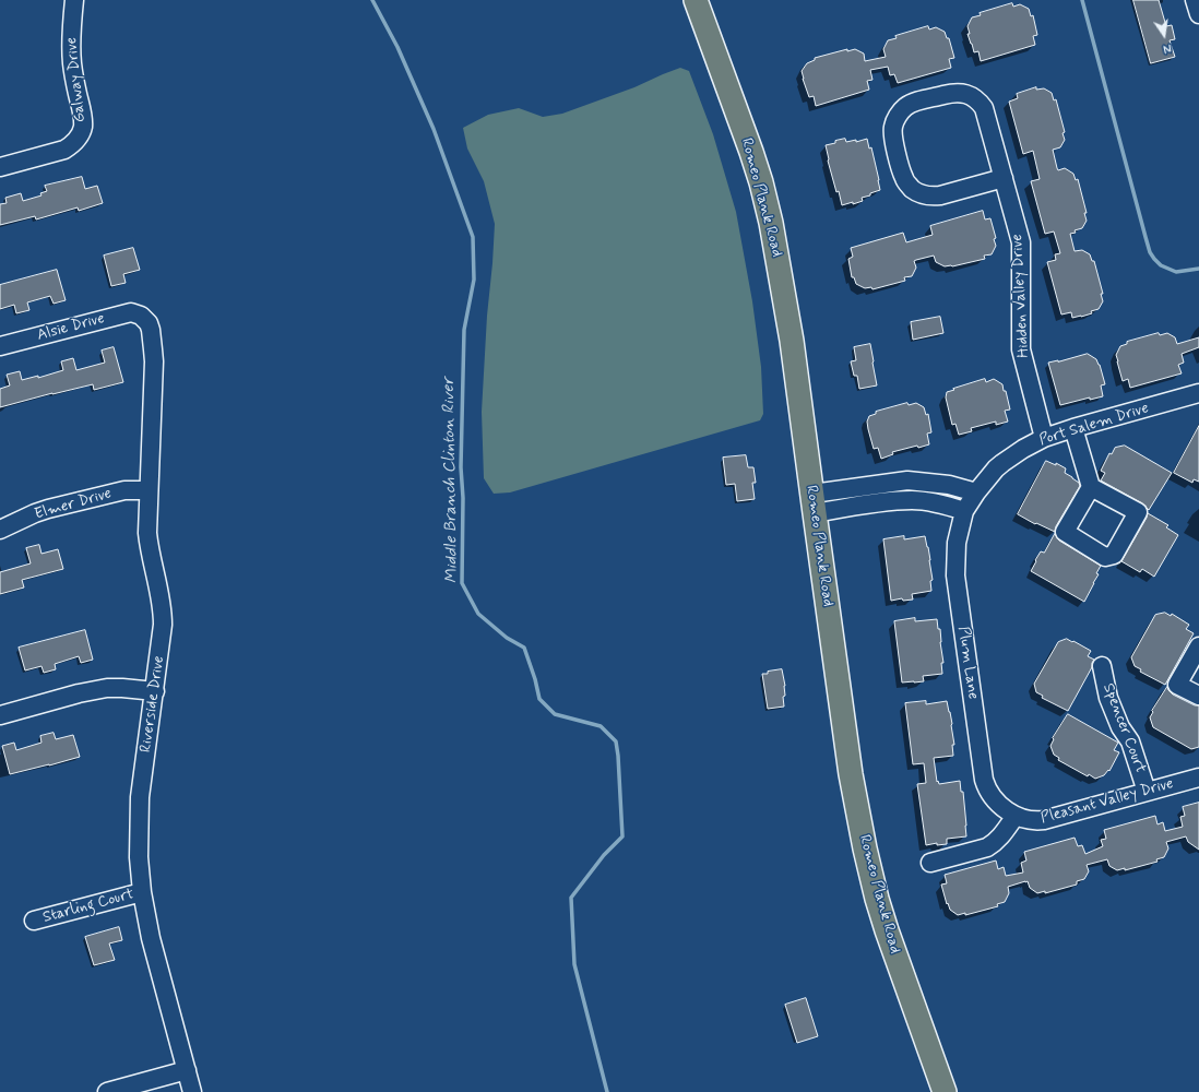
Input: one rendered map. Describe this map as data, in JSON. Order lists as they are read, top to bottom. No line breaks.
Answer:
{"streets":{"main road":["Romeo Plank Road"],"street":["Galway Drive","Hidden Valley Drive","Alsie Drive","Port Salem Drive","Elmer Drive","Plum Lane","Riverside Drive","Spencer Court","Pleasant Valley Drive","Starling Court"]},"crossings":[["Hidden Valley Drive","Port Salem Drive"],["Alsie Drive","Riverside Drive"],["Port Salem Drive","Plum Lane"],["Elmer Drive","Riverside Drive"],["Plum Lane","Pleasant Valley Drive"],["Riverside Drive","Starling Court"],["Spencer Court","Pleasant Valley Drive"]],"water":["Middle Branch Clinton River"],"north":"bottom"}
